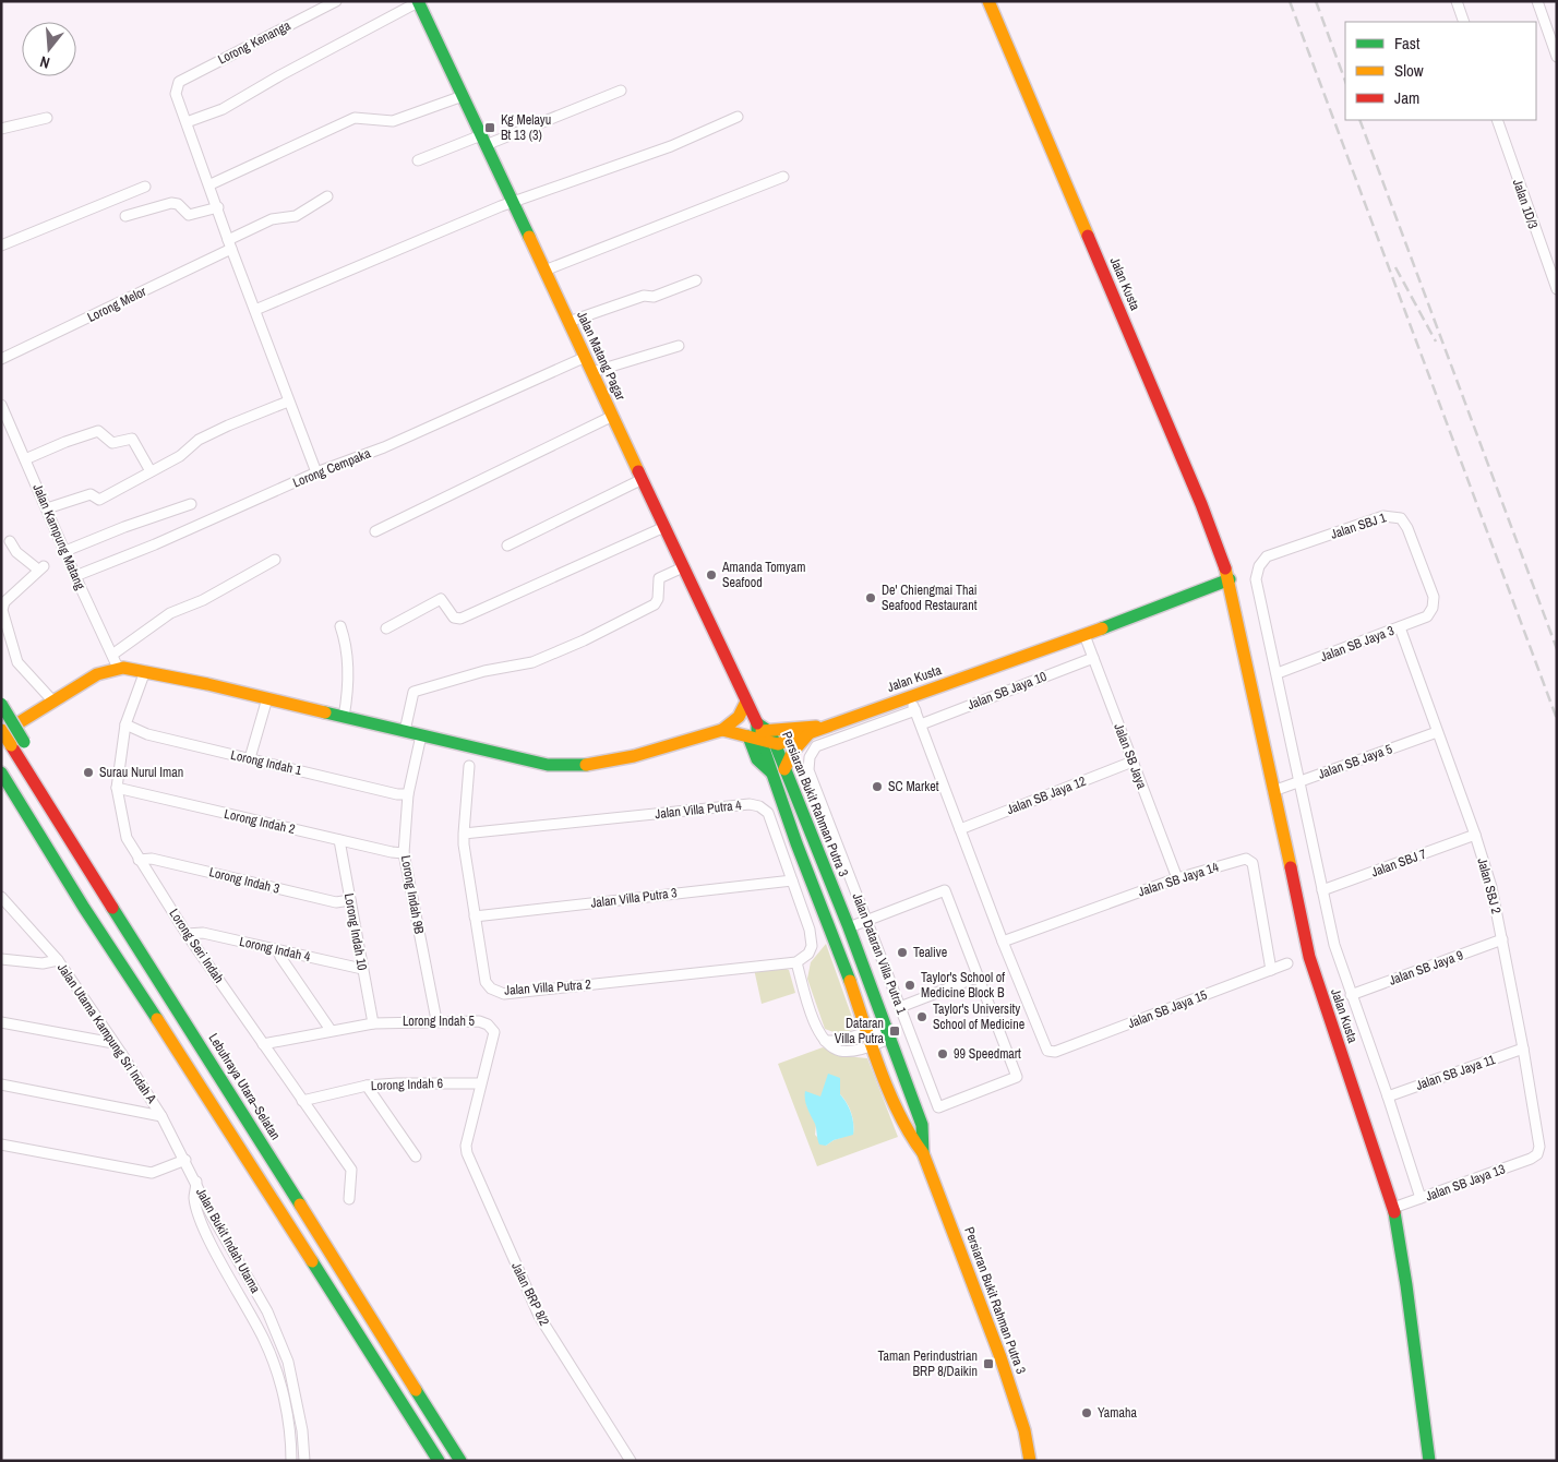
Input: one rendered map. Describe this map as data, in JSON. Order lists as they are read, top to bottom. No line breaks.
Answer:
{"streets":{"main road":["Jalan Kusta","Jalan Matang Pagar","Persiaran Bukit Rahman Putra 3","Lebuhraya Utara–Selatan"],"street":["Lorong Kenanga","Jalan 1D/3","Lorong Melor","Lorong Cempaka","Jalan SBJ 1","Jalan Kampung Matang","Jalan SB Jaya 3","Jalan SB Jaya 10","Jalan SB Jaya","Jalan SB Jaya 5","Lorong Indah 1","Jalan SB Jaya 12","Jalan Villa Putra 4","Lorong Indah 2","Jalan SBJ 7","Jalan SB Jaya 14","Lorong Indah 3","Jalan SBJ 2","Lorong Indah 9B","Jalan Villa Putra 3","Lorong Indah 10","Lorong Seri Indah","Lorong Indah 4","Jalan Dataran Villa Putra 1","Jalan SB Jaya 9","Jalan Villa Putra 2","Jalan SB Jaya 15","Lorong Indah 5","Jalan Utama Kampung Sri Indah A","Jalan SB Jaya 11","Lorong Indah 6","Jalan SB Jaya 13","Jalan Bukit Indah Utama","Jalan BRP 8/2"]},"crossings":[["Jalan Kusta","Jalan Matang Pagar"],["Jalan Kusta","Jalan SB Jaya"],["Jalan Kusta","Jalan SB Jaya 5"],["Jalan Kusta","Persiaran Bukit Rahman Putra 3"],["Jalan Kusta","Jalan SB Jaya 13"],["Jalan Matang Pagar","Lorong Cempaka"],["Jalan Matang Pagar","Persiaran Bukit Rahman Putra 3"],["Lorong Cempaka","Jalan Kampung Matang"],["Jalan SBJ 1","Jalan SB Jaya 3"],["Jalan SB Jaya 3","Jalan SBJ 2"],["Jalan SB Jaya 10","Jalan SB Jaya"],["Jalan SB Jaya","Jalan SB Jaya 12"],["Jalan SB Jaya","Jalan SB Jaya 14"],["Jalan SB Jaya 5","Jalan SBJ 2"],["Lorong Indah 1","Lorong Indah 9B"],["Lorong Indah 1","Lorong Seri Indah"],["Jalan Villa Putra 4","Jalan Villa Putra 3"],["Jalan Villa Putra 4","Jalan Villa Putra 2"],["Lorong Indah 2","Lorong Indah 9B"],["Lorong Indah 2","Lorong Indah 10"],["Lorong Indah 2","Lorong Seri Indah"],["Jalan SBJ 7","Jalan SBJ 2"],["Jalan SB Jaya 14","Jalan SB Jaya 15"],["Lorong Indah 3","Lorong Indah 10"],["Lorong Indah 3","Lorong Seri Indah"],["Jalan SBJ 2","Jalan SB Jaya 9"],["Jalan SBJ 2","Jalan SB Jaya 11"],["Jalan SBJ 2","Jalan SB Jaya 13"],["Lorong Indah 9B","Lorong Indah 5"],["Jalan Villa Putra 3","Jalan Villa Putra 2"],["Lorong Indah 10","Lorong Indah 4"],["Lorong Indah 10","Lorong Indah 5"],["Lorong Seri Indah","Lorong Indah 4"],["Lorong Seri Indah","Lorong Indah 5"],["Lorong Seri Indah","Lorong Indah 6"],["Lorong Indah 5","Lorong Indah 6"],["Lorong Indah 5","Jalan BRP 8/2"],["Jalan Utama Kampung Sri Indah A","Jalan Bukit Indah Utama"]],"places":{"transit":["Kg Melayu Bt 13 (3)","Dataran Villa Putra","Taman Perindustrian BRP 8/Daikin"],"other":["Amanda Tomyam Seafood","De' Chiengmai Thai Seafood Restaurant","Surau Nurul Iman","SC Market","Tealive","Taylor's School of Medicine Block B","Taylor's University School of Medicine","99 Speedmart","Yamaha"]},"legend":["Fast","Slow","Jam"],"north":"bottom"}
